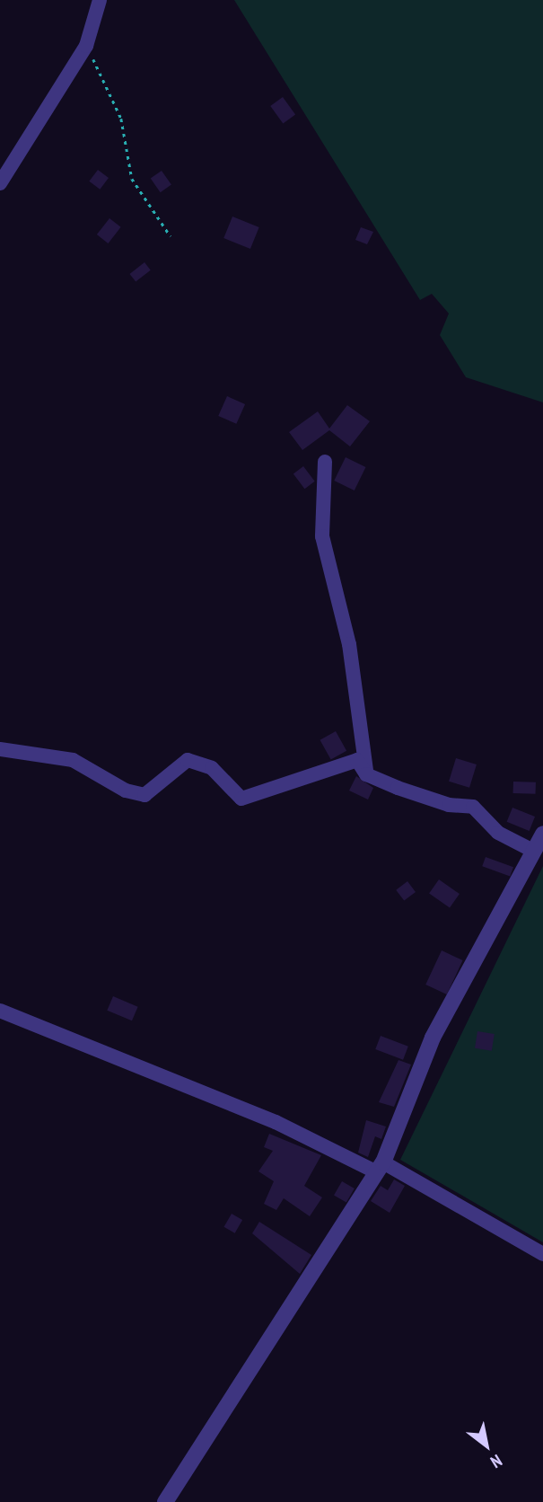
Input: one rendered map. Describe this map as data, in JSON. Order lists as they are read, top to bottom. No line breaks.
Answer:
{"north":"bottom right"}
